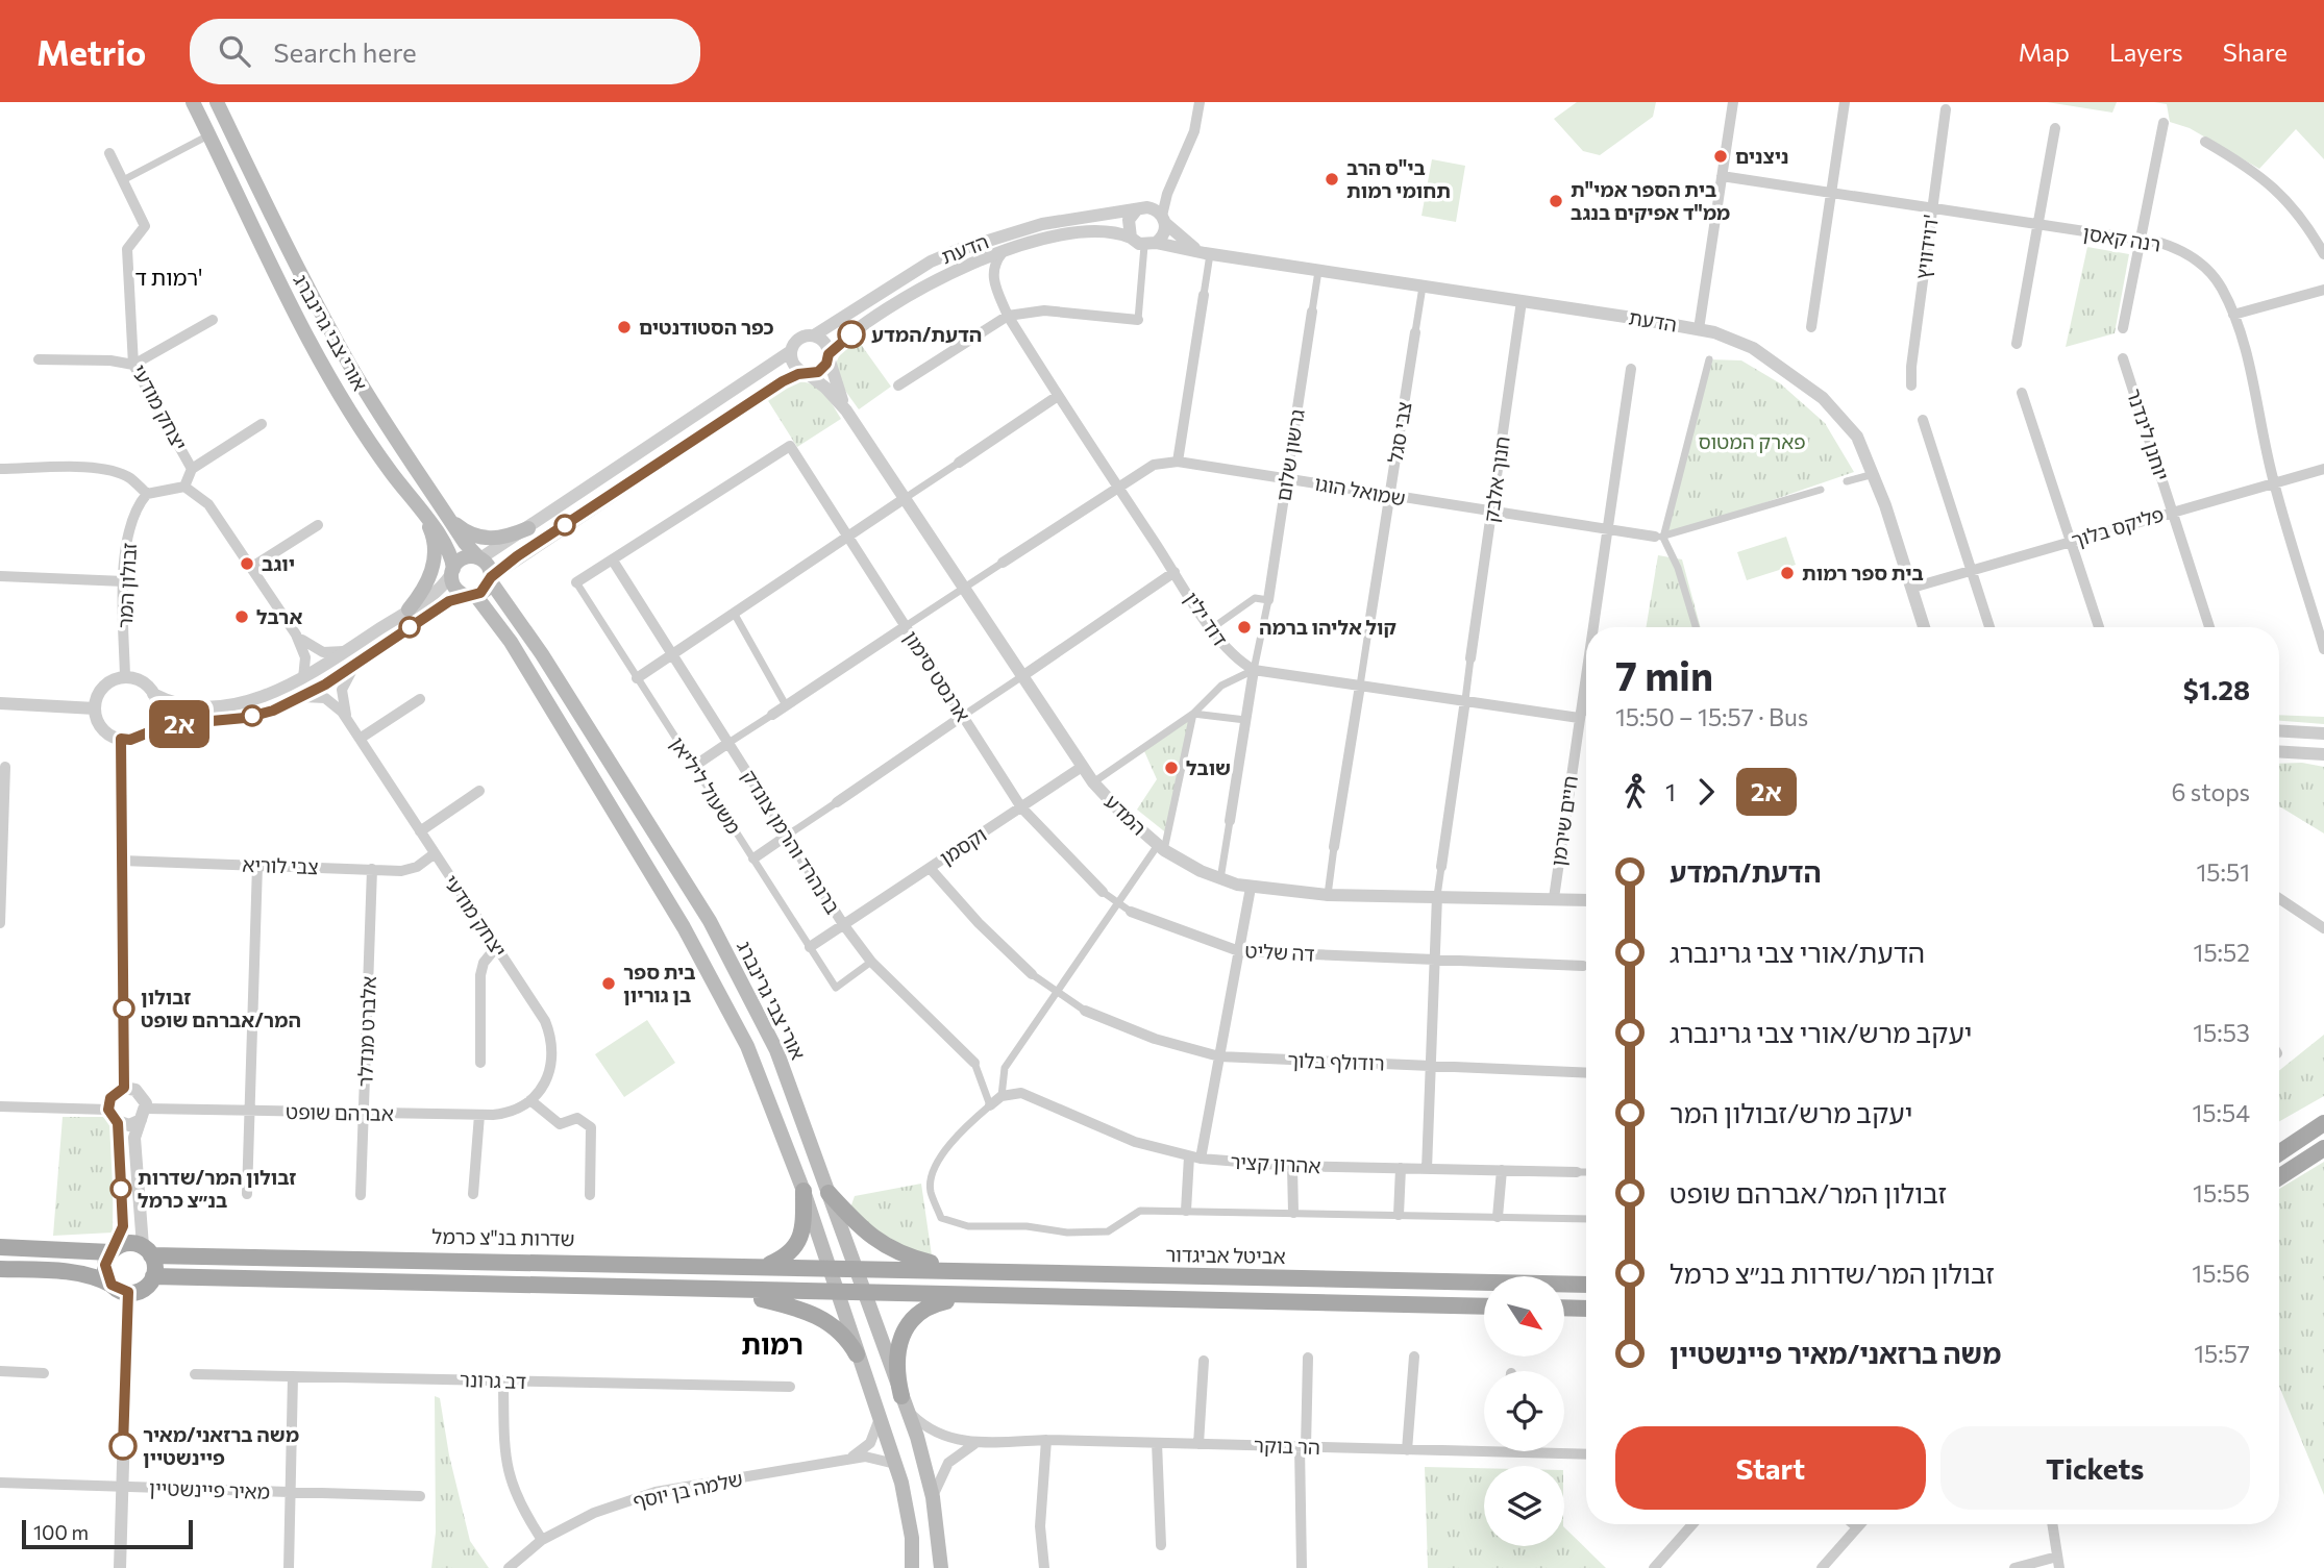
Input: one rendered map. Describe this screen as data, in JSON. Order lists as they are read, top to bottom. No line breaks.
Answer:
{"streets":{"main road":["אורי צבי גרינברג","שדרות בנ\"צ כרמל","אביטל אביגדור"],"street":["רנה קאסן","דוידוויץ'","הדעת","יצחק מודעי","צבי סגל","יוחנן לינדנר","גרשון שלום","חנוך אלבק","שמואל הוגו","פליקס בלוך","זבולון המר","דוד ילין","ארנסט סימון","משעול ליליאן","המדע","חיים שירמן","ברנהרד והרמן צונדק","וקסמן","צבי לוריא","דה שליט","אלברט מנדלר","רודולף בלוך","אברהם שופט","אהרון קציר","דב גרונר","הר בוקר","מאיר פיינשטיין","שלמה בן יוסף"]},"crossings":[["רנה קאסן","דוידוויץ'"],["רנה קאסן","פליקס בלוך"],["הדעת","חנוך אלבק"],["הדעת","פליקס בלוך"],["הדעת","המדע"],["אורי צבי גרינברג","שדרות בנ\"צ כרמל"],["אורי צבי גרינברג","אביטל אביגדור"],["אורי צבי גרינברג","הר בוקר"],["אורי צבי גרינברג","שלמה בן יוסף"],["יצחק מודעי","צבי לוריא"],["יצחק מודעי","אברהם שופט"],["צבי סגל","שמואל הוגו"],["יוחנן לינדנר","פליקס בלוך"],["גרשון שלום","שמואל הוגו"],["חנוך אלבק","שמואל הוגו"],["שמואל הוגו","דוד ילין"],["שמואל הוגו","חיים שירמן"],["ארנסט סימון","משעול ליליאן"],["ארנסט סימון","וקסמן"],["משעול ליליאן","ברנהרד והרמן צונדק"],["משעול ליליאן","וקסמן"],["המדע","חיים שירמן"],["המדע","וקסמן"],["ברנהרד והרמן צונדק","וקסמן"],["צבי לוריא","אלברט מנדלר"],["אלברט מנדלר","אברהם שופט"],["שדרות בנ\"צ כרמל","אביטל אביגדור"]],"districts":["רמות ד'","רמות"],"parks":["פארק המטוס"],"places":["ניצנים","בי\"ס הרב תחומי רמות","בית הספר אמי\"ת ממ\"ד אפיקים בנגב","כפר הסטודנטים","הדעת/המדע","יוגב","בית ספר רמות","ארבל","קול אליהו ברמה","שובל","בית ספר בן גוריון","זבולון המר/אברהם שופט","זבולון המר/שדרות בנ״צ כרמל","משה ברזאני/מאיר פיינשטיין"],"lines":["bus line 2א"],"scale_bar":"100 m","north":"bottom right","page":{"header":"Metrio","search":"Search here","nav":["Map","Layers","Share"],"on_map":"2א","heading":["7 min","15:50 – 15:57 · Bus","$1.28"],"legs":["1","2א","6 stops"],"list":[{"name":"הדעת/המדע","value":"15:51"},{"name":"הדעת/אורי צבי גרינברג","value":"15:52"},{"name":"יעקב מרש/אורי צבי גרינברג","value":"15:53"},{"name":"יעקב מרש/זבולון המר","value":"15:54"},{"name":"זבולון המר/אברהם שופט","value":"15:55"},{"name":"זבולון המר/שדרות בנ״צ כרמל","value":"15:56"},{"name":"משה ברזאני/מאיר פיינשטיין","value":"15:57"}],"buttons":["Start","Tickets"],"scale":"100 m"}}
